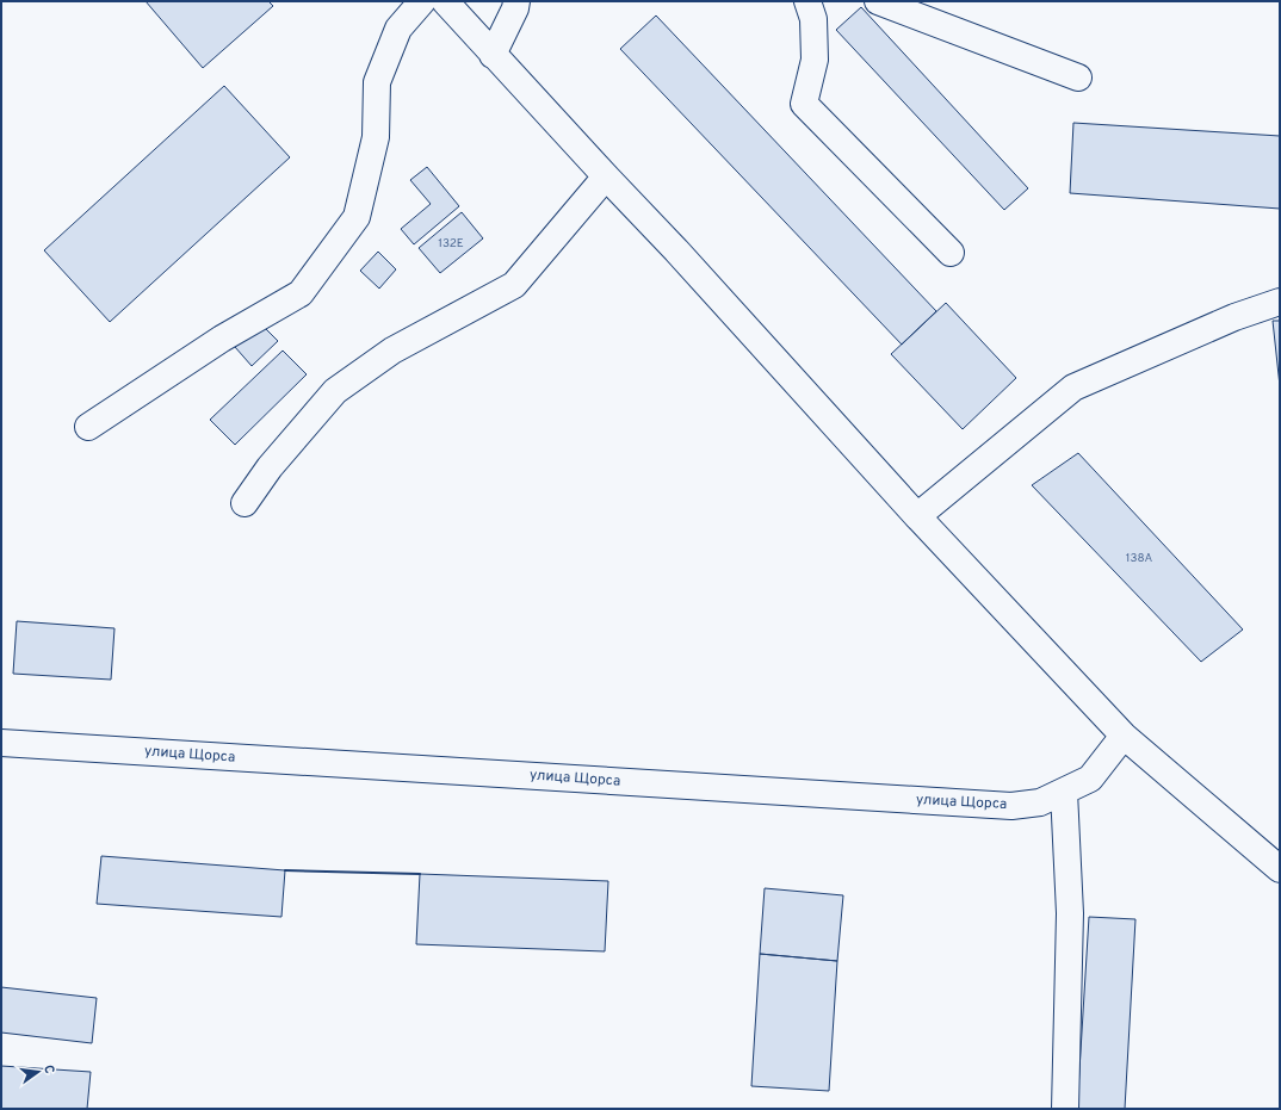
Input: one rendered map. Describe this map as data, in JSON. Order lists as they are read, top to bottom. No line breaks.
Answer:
{"streets":{"street":["улица Щорса"]},"house_numbers":["132Е","138А"],"north":"right"}
